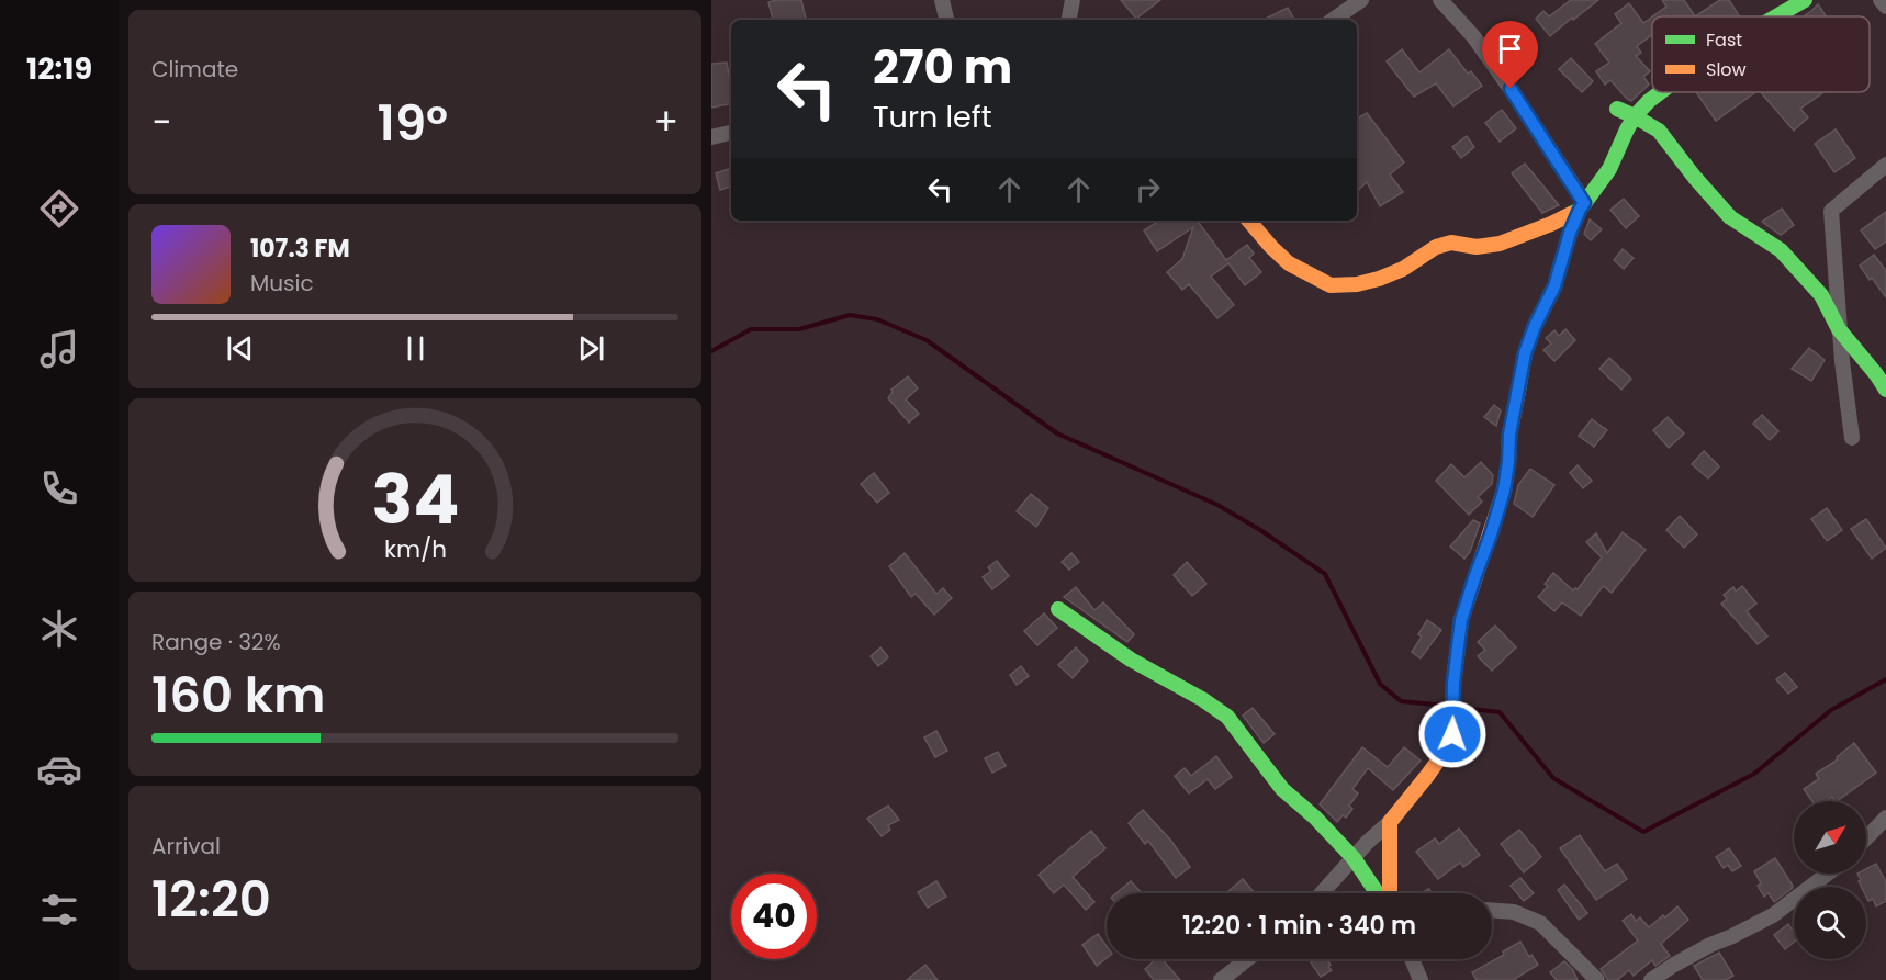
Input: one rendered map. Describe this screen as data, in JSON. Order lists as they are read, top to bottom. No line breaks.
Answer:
{"legend":["Fast","Slow"],"north":"top right","page":{"tabs":"12:19","tile":["Climate",["Range · 32%","160 km"],["Arrival","12:20"]],"turn":["270 m","Turn left"],"heat":["−","19°","+"],"song":["107.3 FM","Music"],"limit":"40","trip":"12:20 · 1 min · 340 m","gauge":["34","km/h"]}}
